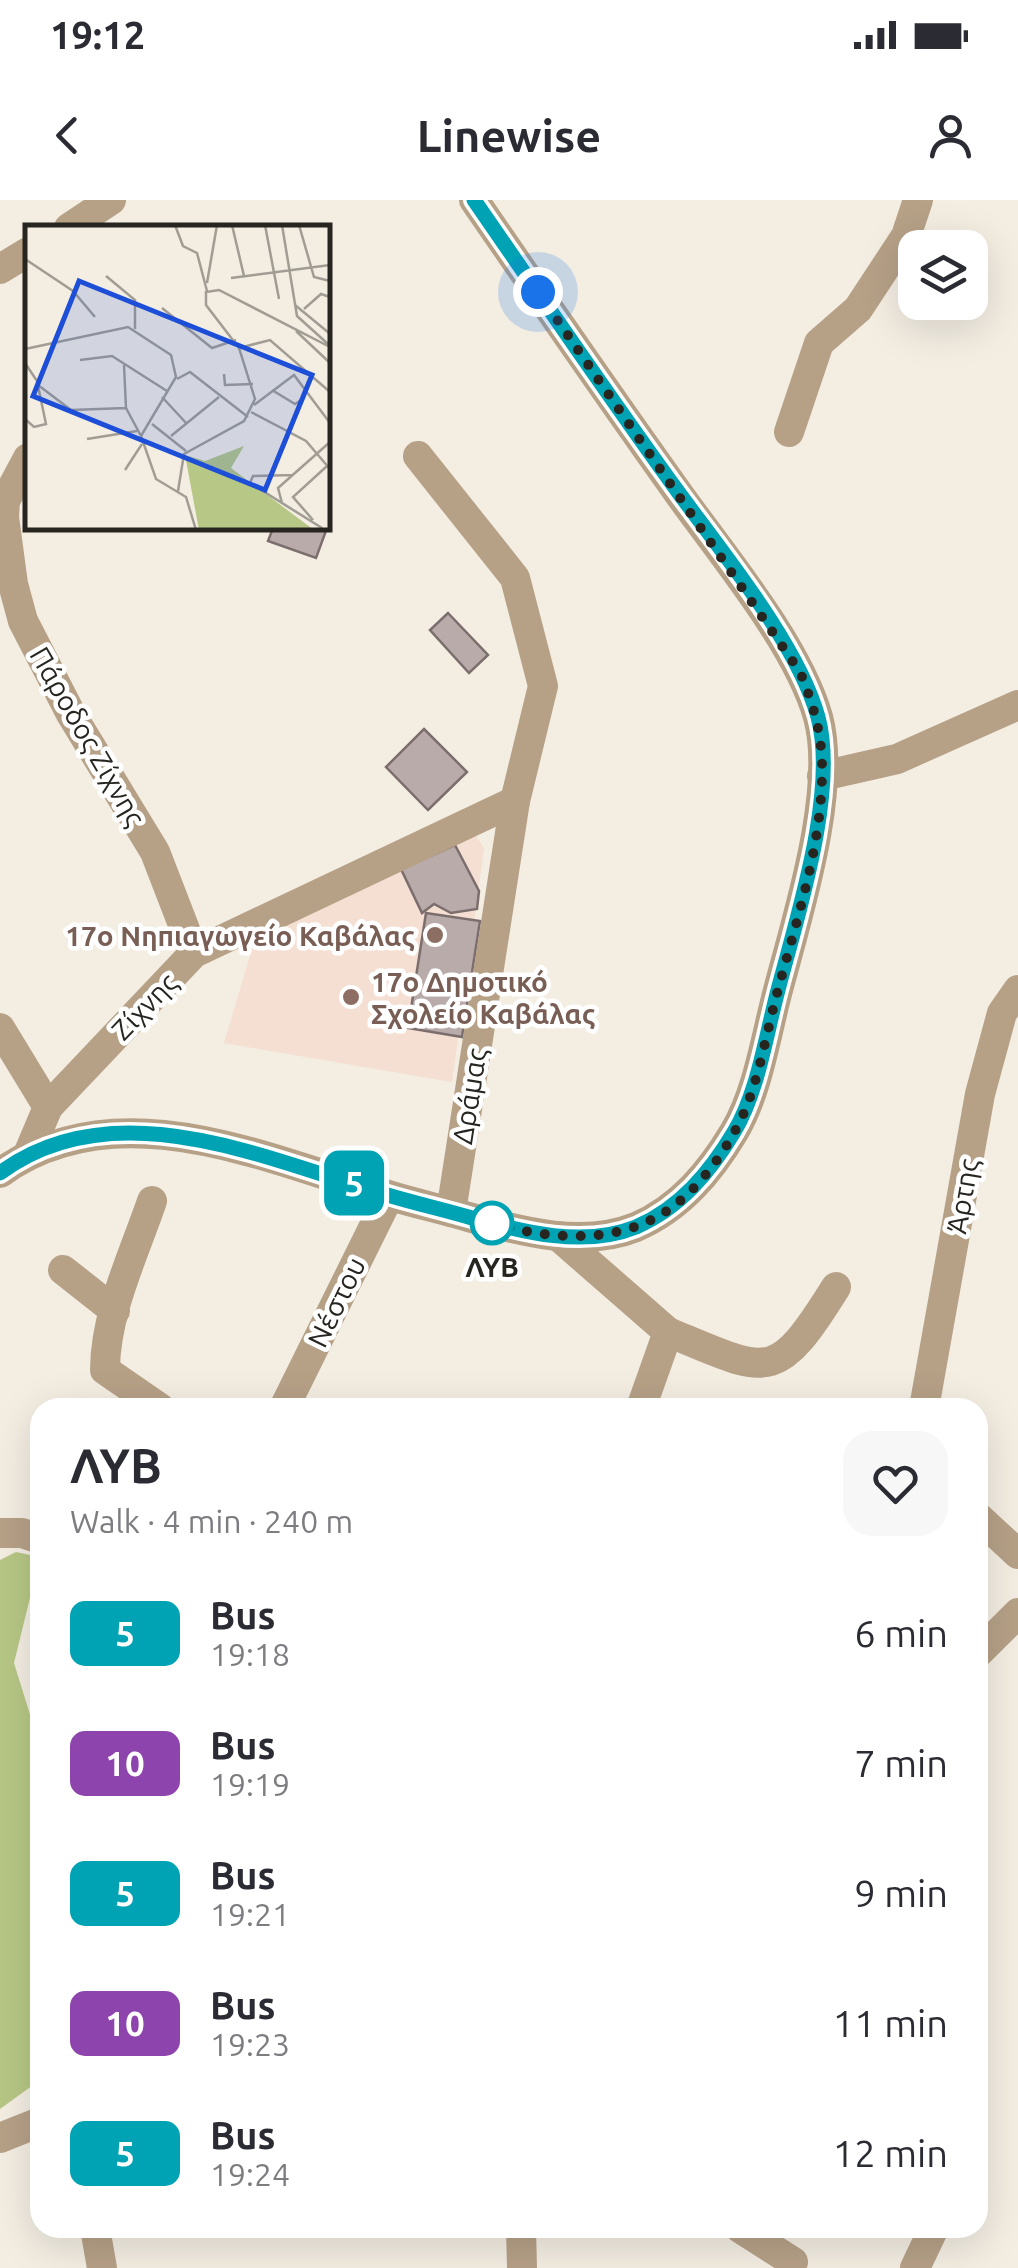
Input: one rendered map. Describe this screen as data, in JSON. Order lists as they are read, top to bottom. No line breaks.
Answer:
{"streets":{"street":["Πάροδος Ζίχνης","Ζίχνης","Δράμας","Άρτης","Νέστου"]},"crossings":[["Πάροδος Ζίχνης","Ζίχνης"],["Ζίχνης","Δράμας"]],"places":["17ο Νηπιαγωγείο Καβάλας","17ο Δημοτικό Σχολείο Καβάλας","ΛΥΒ"],"lines":["bus line 5"],"page":{"status":"19:12","header":"Linewise","on_map":"5","heading":["ΛΥΒ","Walk · 4 min · 240 m"],"list":[{"mark":"5","name":"Bus","note":"19:18","value":"6 min"},{"mark":"10","name":"Bus","note":"19:19","value":"7 min"},{"mark":"5","name":"Bus","note":"19:21","value":"9 min"},{"mark":"10","name":"Bus","note":"19:23","value":"11 min"},{"mark":"5","name":"Bus","note":"19:24","value":"12 min"}]}}
